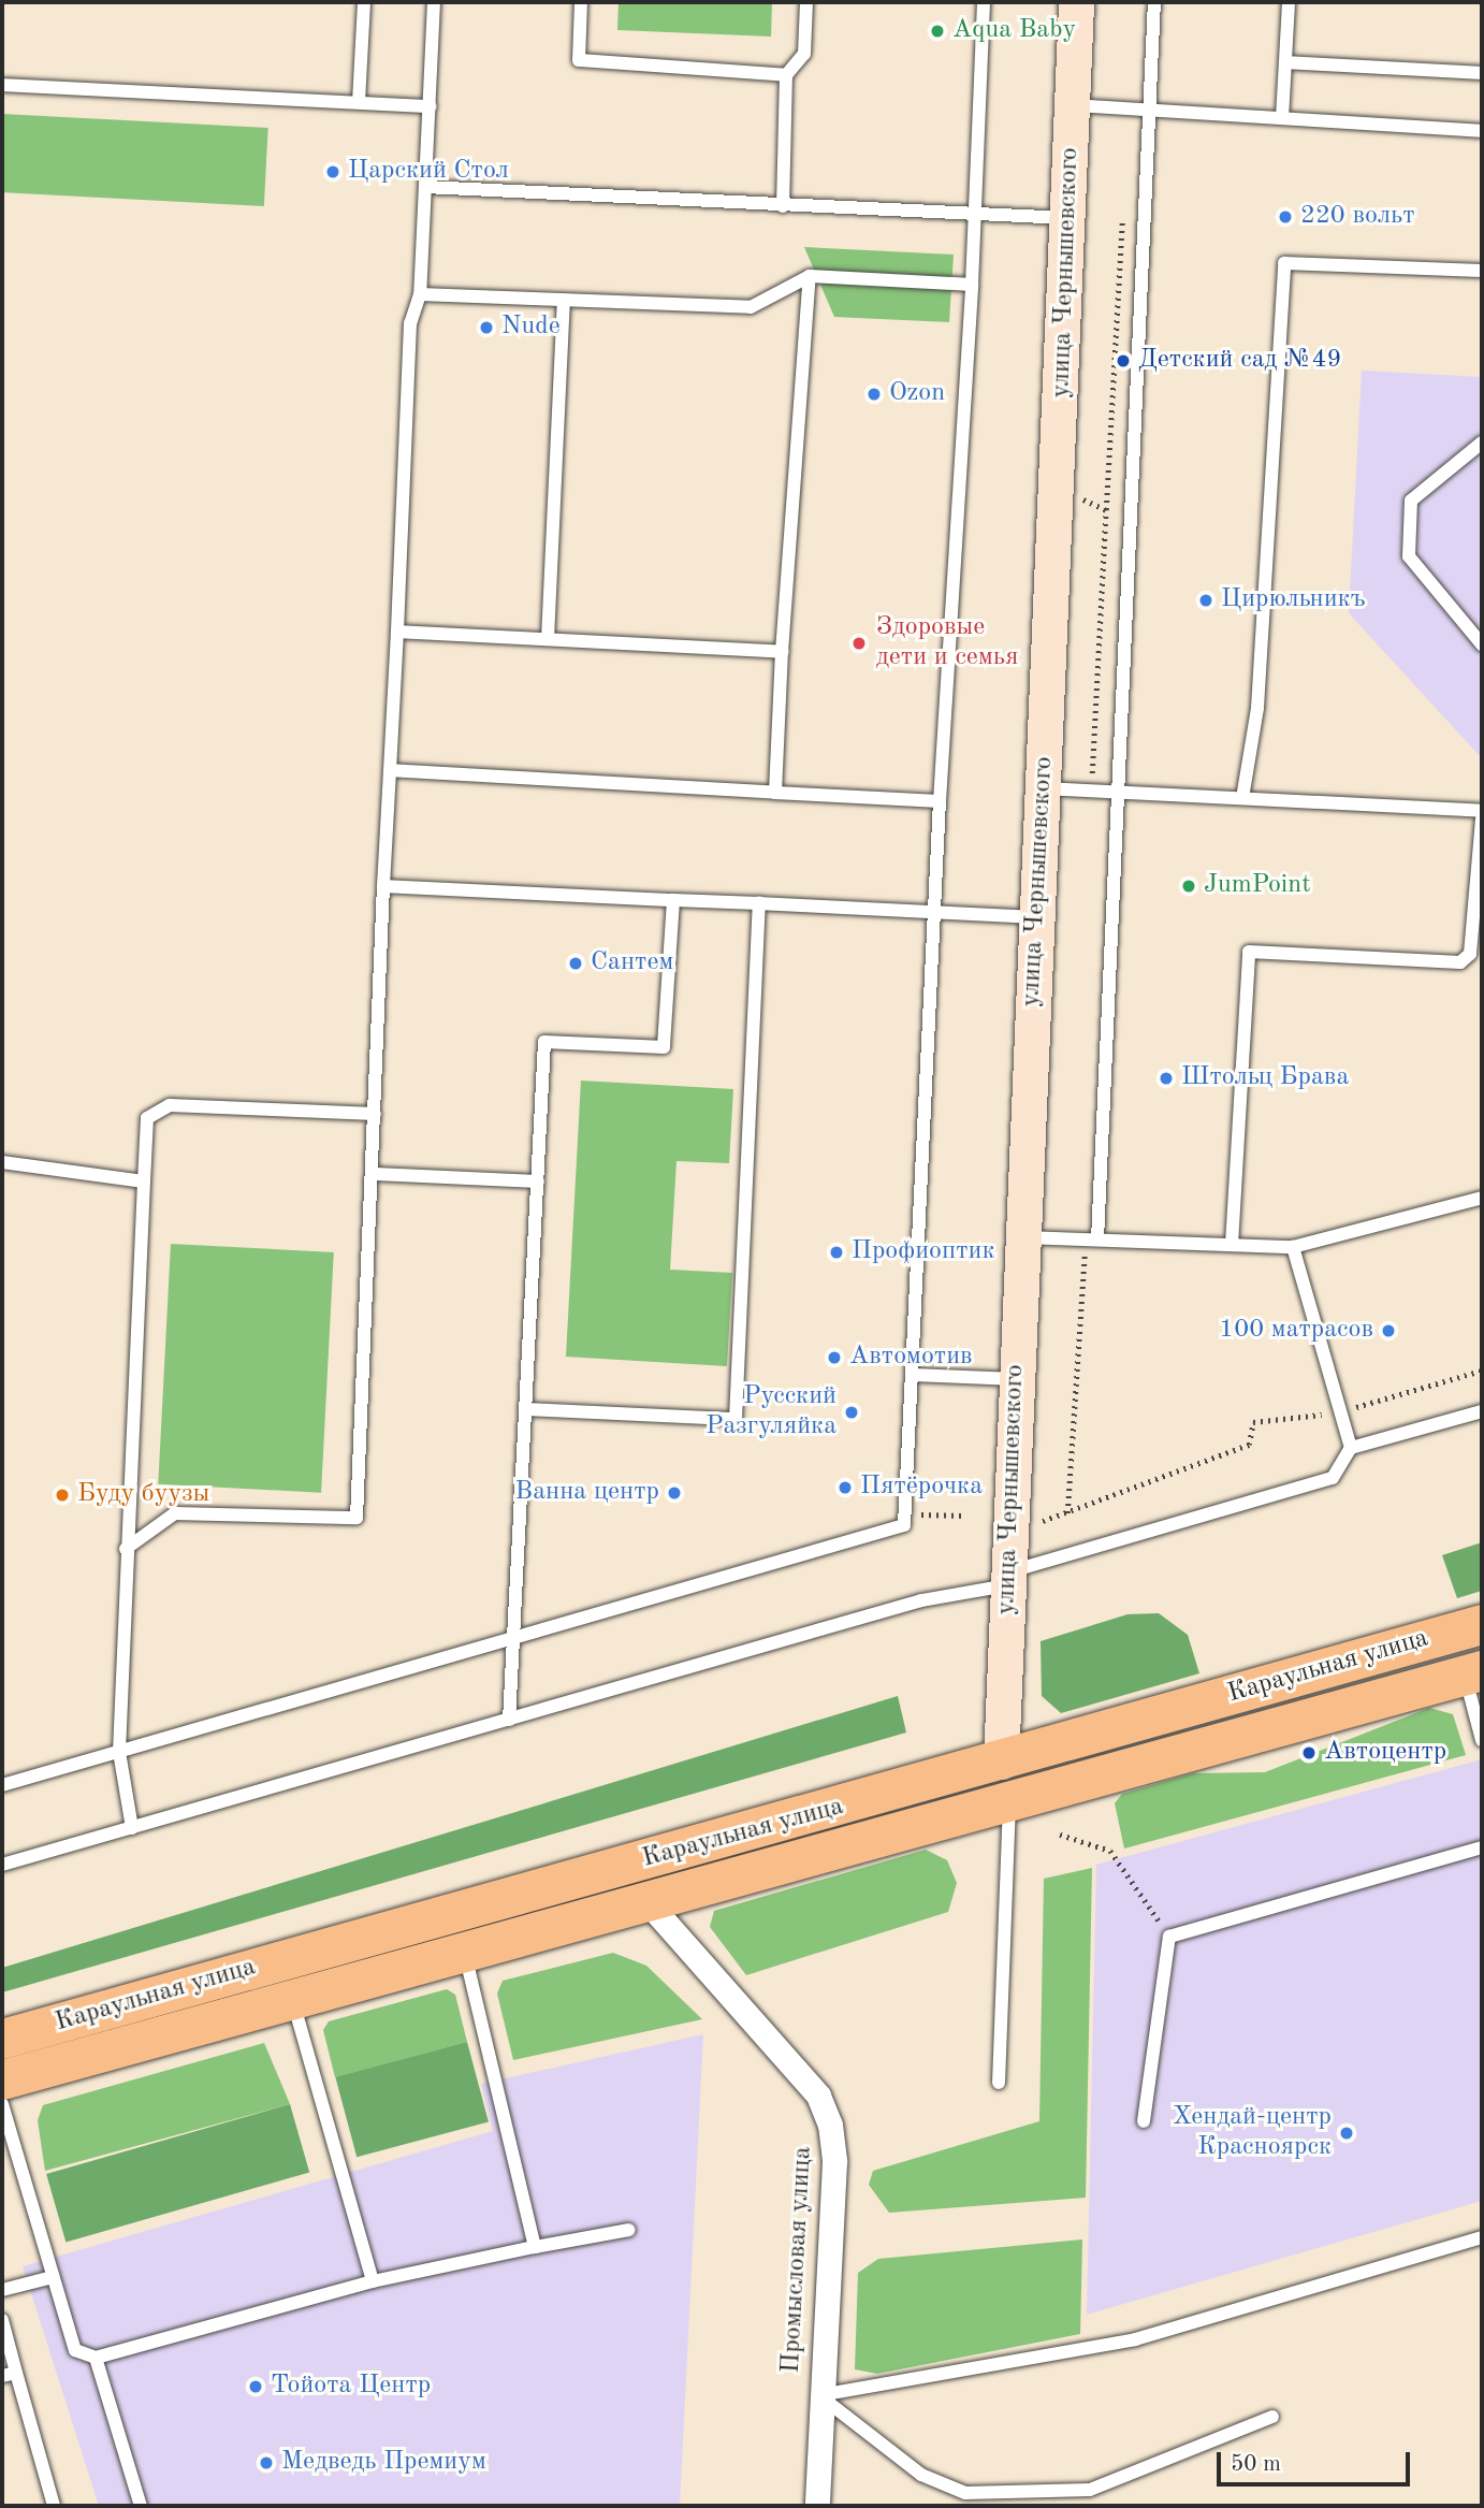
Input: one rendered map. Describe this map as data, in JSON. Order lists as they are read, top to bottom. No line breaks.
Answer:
{"streets":{"main road":["улица Чернышевского","Караульная улица"],"street":["Промысловая улица"]},"crossings":[["улица Чернышевского","Караульная улица"],["Караульная улица","Промысловая улица"]],"places":["Aqua Baby","Царский Стол","220 вольт","Nude","Детский сад №49","Ozon","Цирюльникъ","Здоровые дети и семья","JumPoint","Сантем","Штольц Брава","Профиоптик","100 матрасов","Автомотив","Русский Разгуляйка","Пятёрочка","Ванна центр","Буду буузы","Автоцентр","Хендай-центр Красноярск","Тойота Центр","Медведь Премиум"],"scale_bar":"50 m"}
